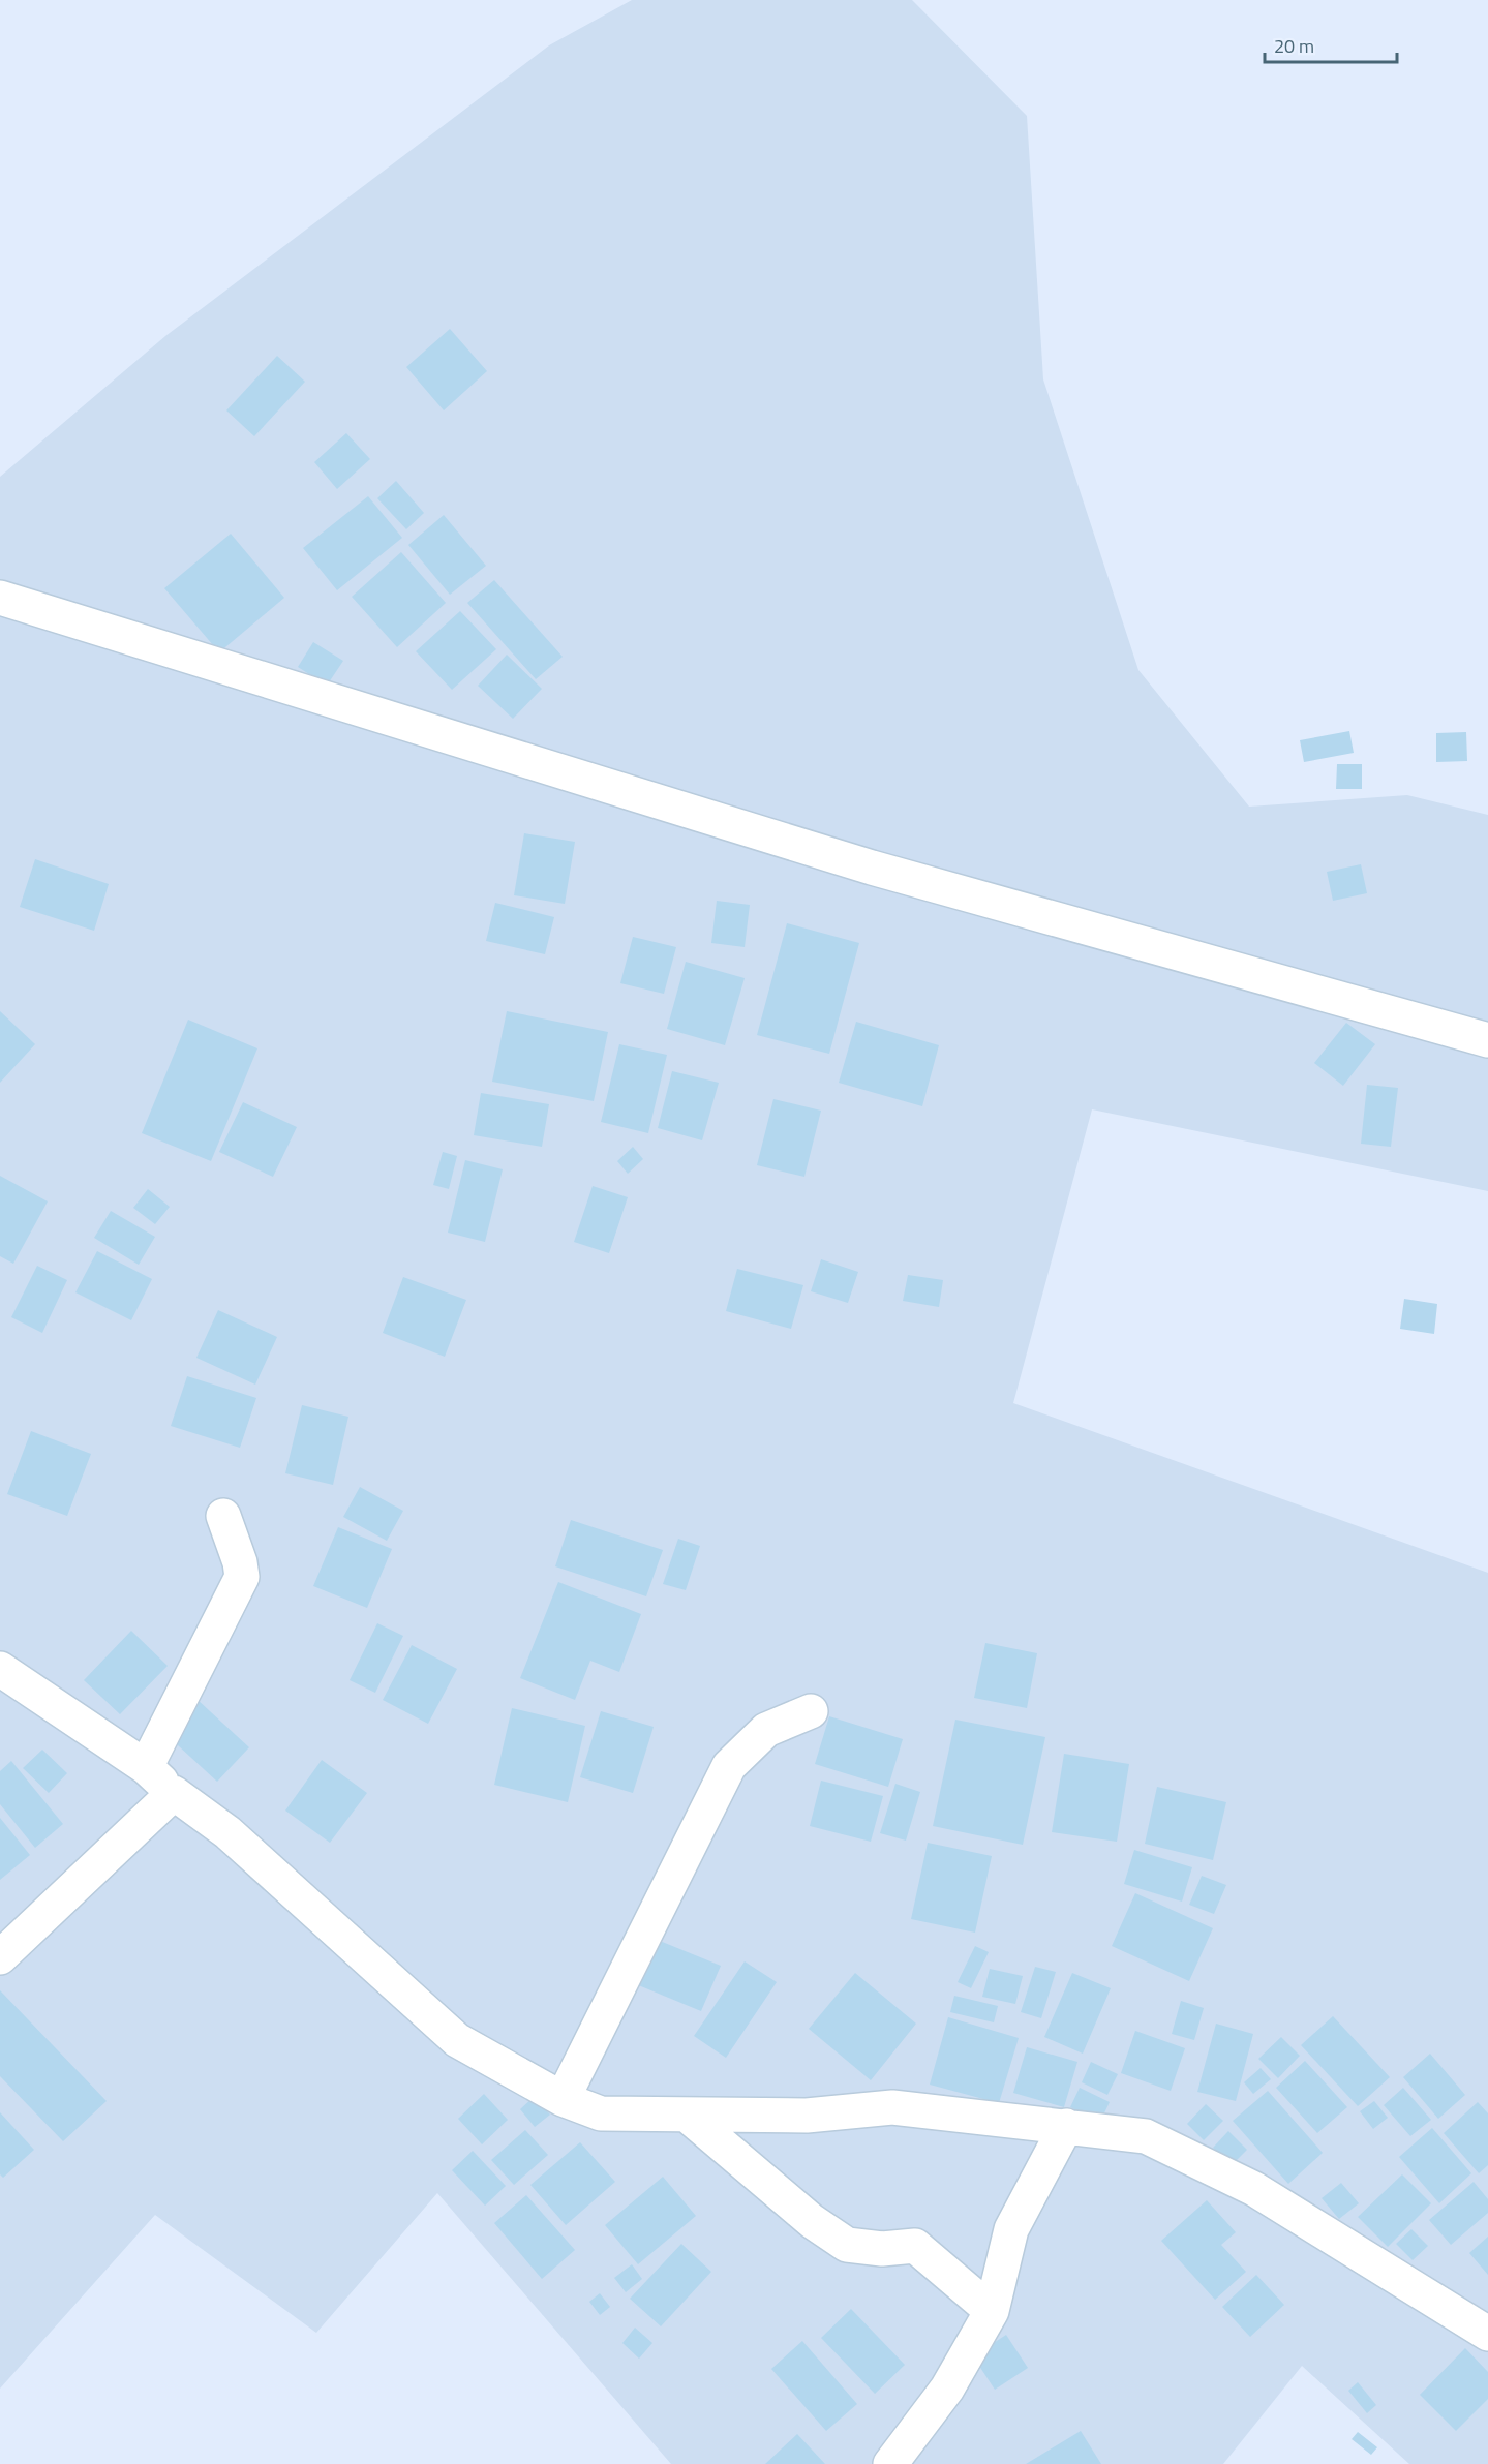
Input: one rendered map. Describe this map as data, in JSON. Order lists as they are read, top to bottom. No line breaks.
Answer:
{"scale_bar":"20 m"}
